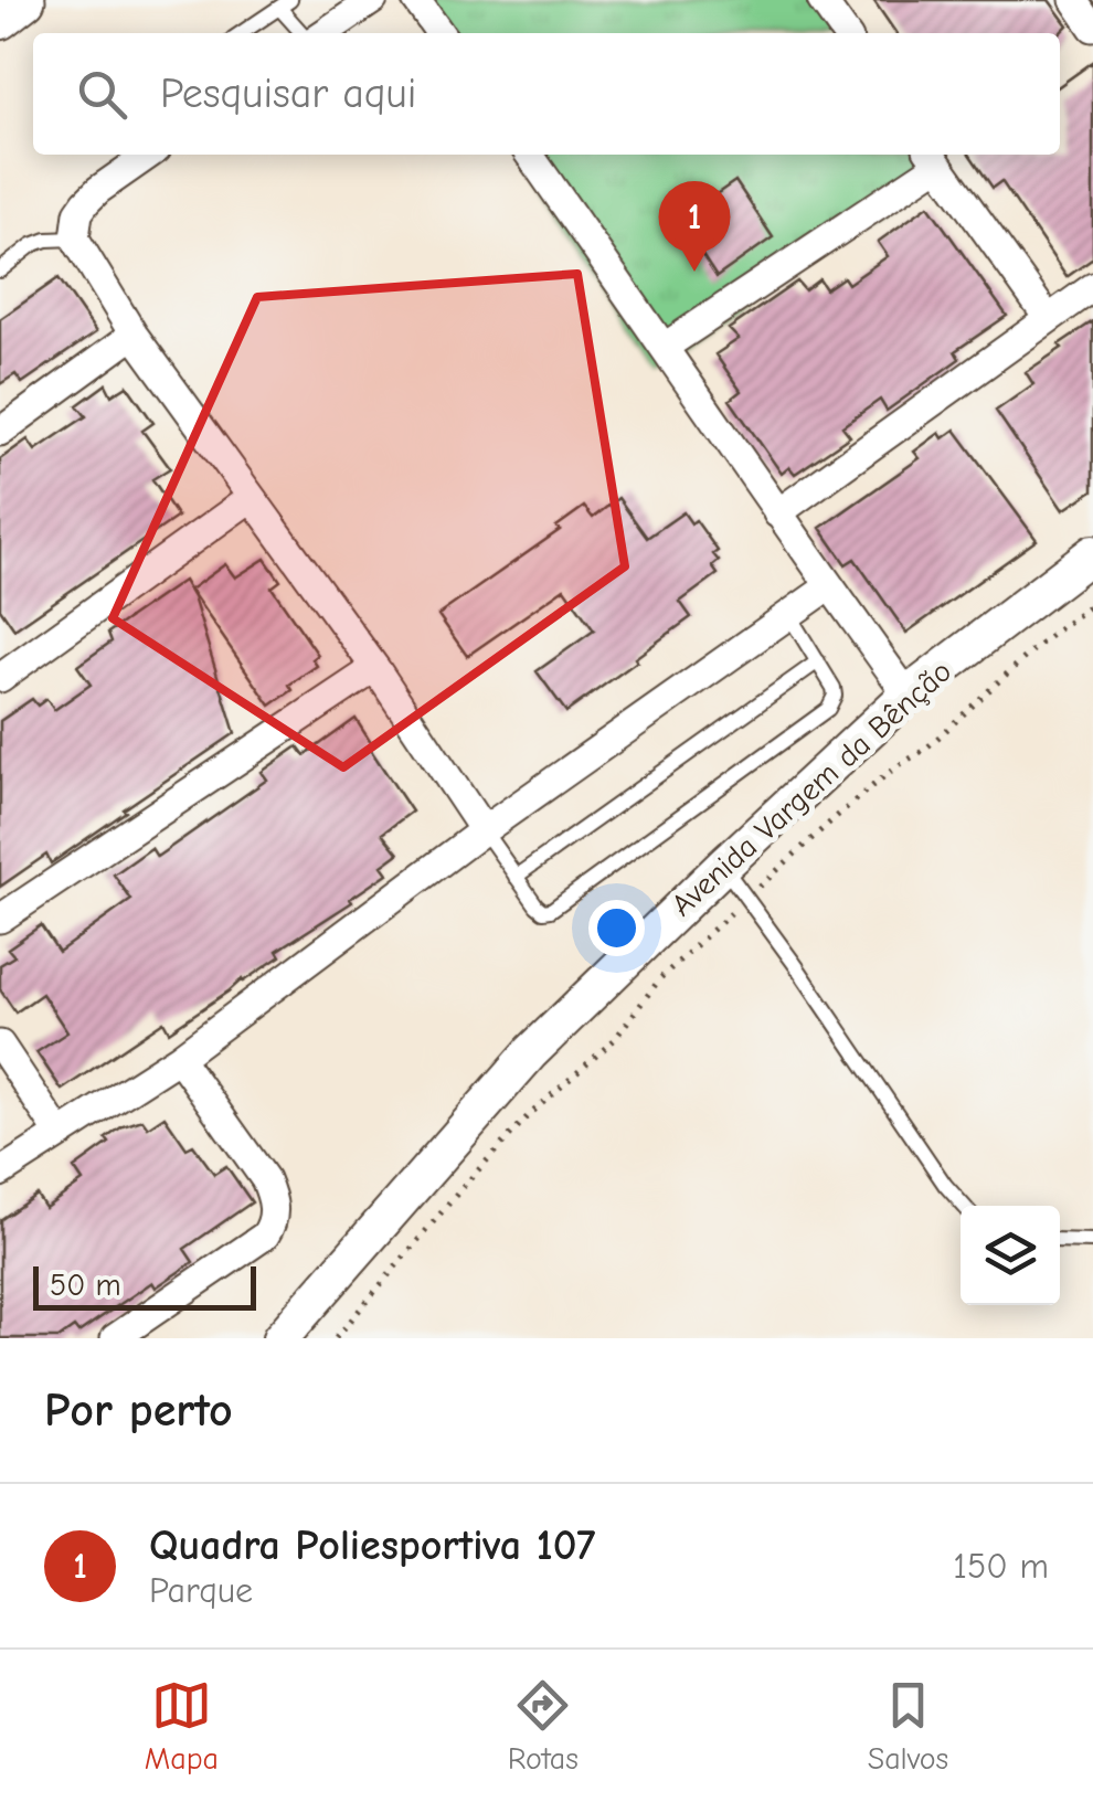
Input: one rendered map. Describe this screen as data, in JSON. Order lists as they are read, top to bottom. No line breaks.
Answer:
{"streets":{"street":["Avenida Vargem da Bênção"]},"scale_bar":"50 m","page":{"search":"Pesquisar aqui","pins":"1","scale":"50 m","heading":"Por perto","list":[{"mark":"1","name":"Quadra Poliesportiva 107","note":"Parque","value":"150 m"}],"nav":["Mapa","Rotas","Salvos"]}}
